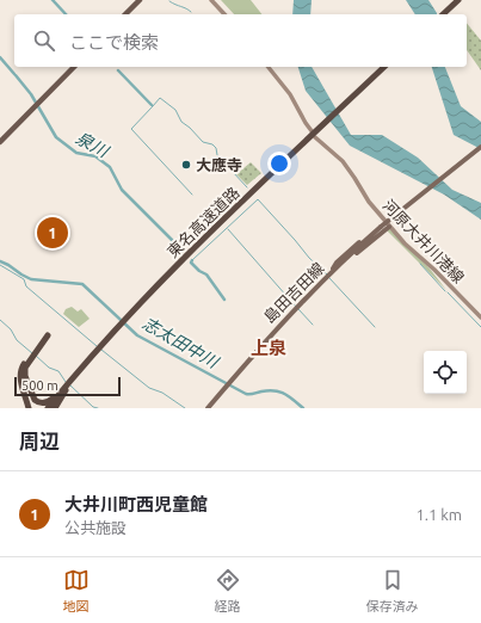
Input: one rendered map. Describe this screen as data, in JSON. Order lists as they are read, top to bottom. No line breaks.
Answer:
{"streets":{"highway":["東名高速道路"],"main road":["河原大井川港線","島田吉田線"]},"districts":["上泉"],"water":["泉川","志太田中川"],"places":["大應寺"],"scale_bar":"500 m","page":{"search":"ここで検索","pins":"1","scale":"500 m","heading":"周辺","list":[{"mark":"1","name":"大井川町西児童館","note":"公共施設","value":"1.1 km"}],"nav":["地図","経路","保存済み"]}}
